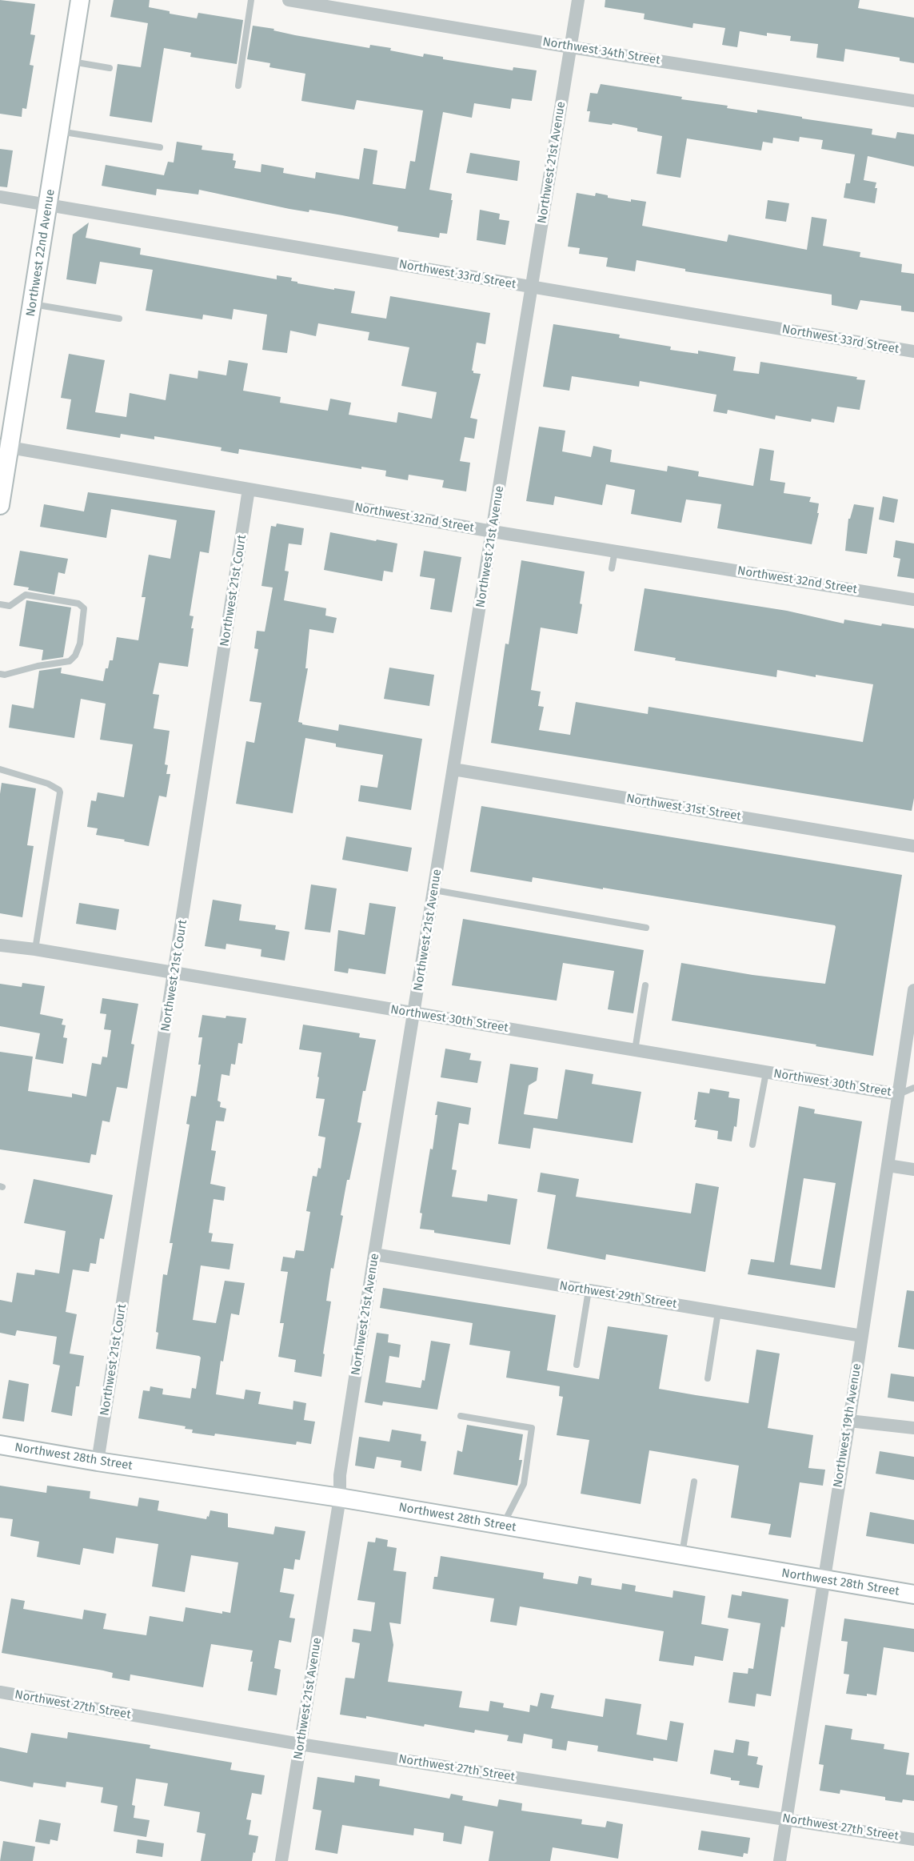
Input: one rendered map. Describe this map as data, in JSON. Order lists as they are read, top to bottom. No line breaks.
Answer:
{"streets":{"street":["Northwest 34th Street","Northwest 21st Avenue","Northwest 22nd Avenue","Northwest 33rd Street","Northwest 32nd Street","Northwest 21st Court","Northwest 31st Street","Northwest 30th Street","Northwest 29th Street","Northwest 19th Avenue","Northwest 28th Street","Northwest 27th Street"]},"crossings":[["Northwest 34th Street","Northwest 21st Avenue"],["Northwest 21st Avenue","Northwest 33rd Street"],["Northwest 21st Avenue","Northwest 32nd Street"],["Northwest 21st Avenue","Northwest 31st Street"],["Northwest 21st Avenue","Northwest 30th Street"],["Northwest 21st Avenue","Northwest 29th Street"],["Northwest 21st Avenue","Northwest 28th Street"],["Northwest 21st Avenue","Northwest 27th Street"],["Northwest 22nd Avenue","Northwest 33rd Street"],["Northwest 22nd Avenue","Northwest 32nd Street"],["Northwest 32nd Street","Northwest 21st Court"],["Northwest 21st Court","Northwest 30th Street"],["Northwest 21st Court","Northwest 28th Street"],["Northwest 30th Street","Northwest 19th Avenue"],["Northwest 29th Street","Northwest 19th Avenue"],["Northwest 19th Avenue","Northwest 28th Street"],["Northwest 19th Avenue","Northwest 27th Street"]]}
